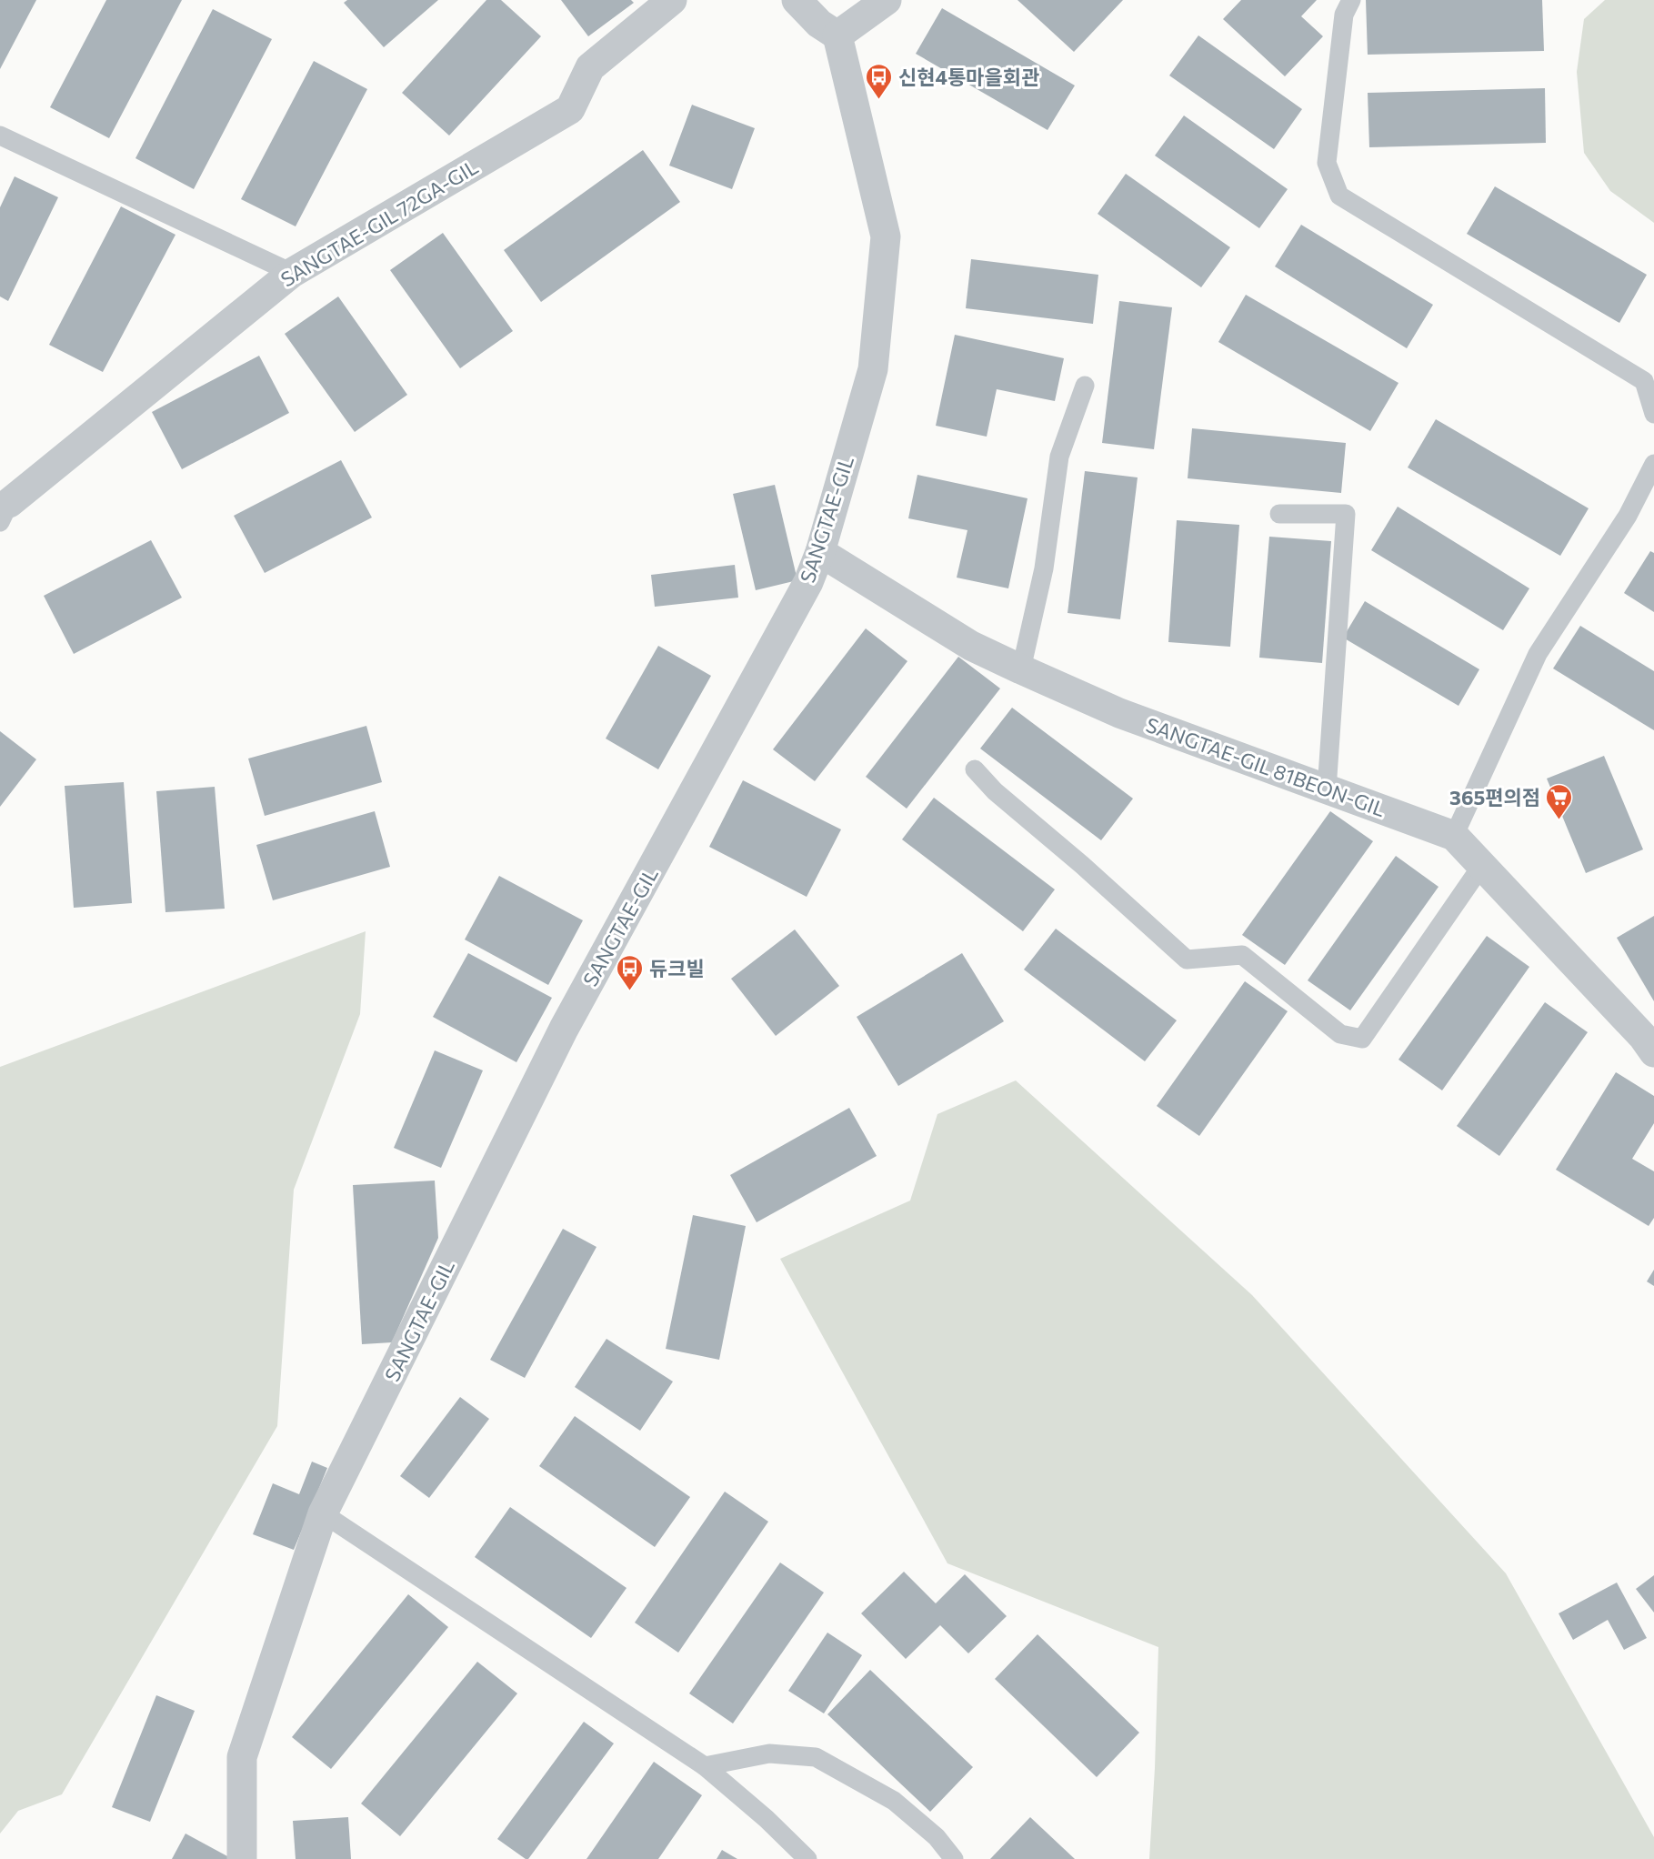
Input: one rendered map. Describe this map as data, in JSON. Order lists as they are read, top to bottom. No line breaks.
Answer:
{"streets":{"street":["SANGTAE-GIL 72GA-GIL","SANGTAE-GIL","SANGTAE-GIL 81BEON-GIL"]},"crossings":[["SANGTAE-GIL","SANGTAE-GIL 81BEON-GIL"]],"places":{"bus stop":["신현4통마을회관","듀크빌"],"supermarket":["365편의점"]}}
